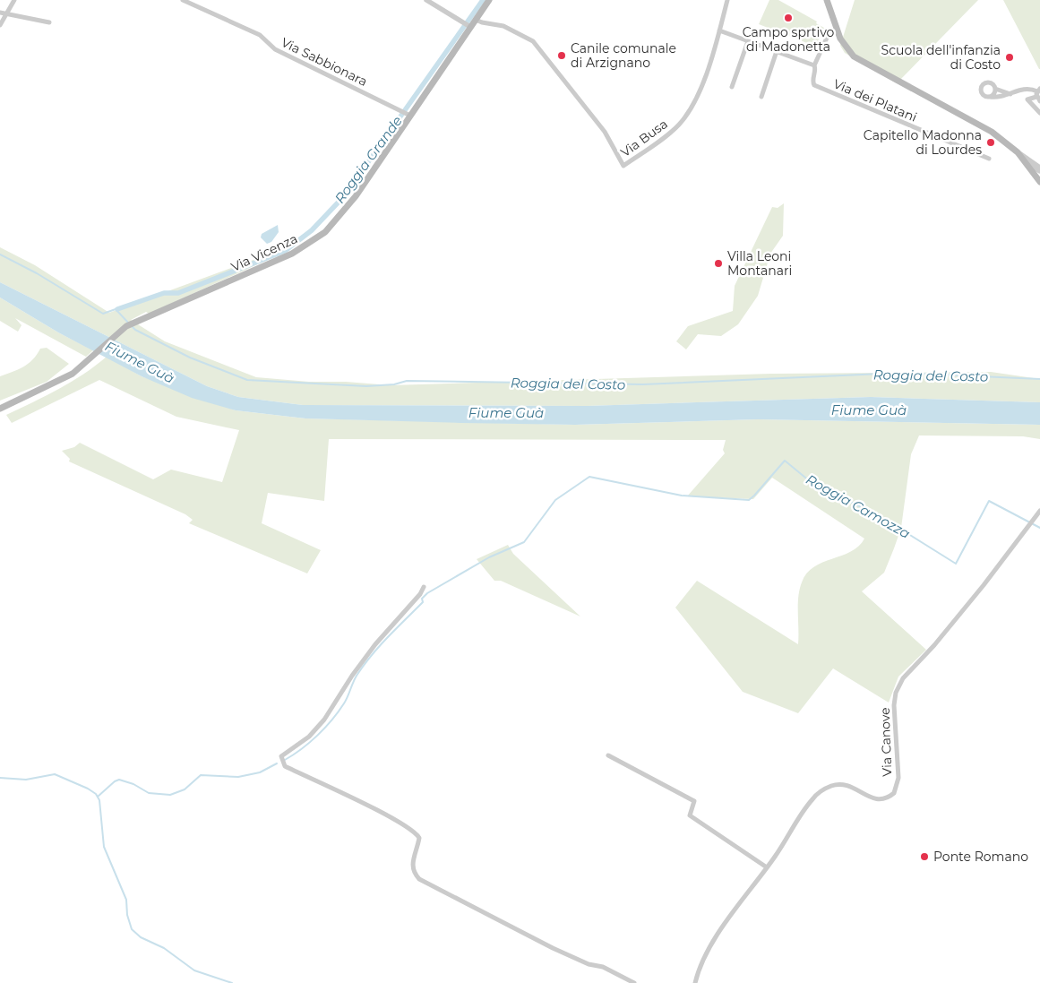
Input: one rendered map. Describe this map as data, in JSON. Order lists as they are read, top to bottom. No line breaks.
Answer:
{"streets":{"main road":["Via Vicenza"],"street":["Via Sabbionara","Via dei Platani","Via Busa","Via Canove"]},"crossings":[["Via Sabbionara","Via Vicenza"],["Via Busa","Via Vicenza"]],"water":["Roggia Grande","Fiume Guà","Roggia del Costo","Roggia Camozza"],"places":["Campo sprtivo di Madonetta","Canile comunale di Arzignano","Scuola dell'infanzia di Costo","Capitello Madonna di Lourdes","Villa Leoni Montanari","Ponte Romano"]}
